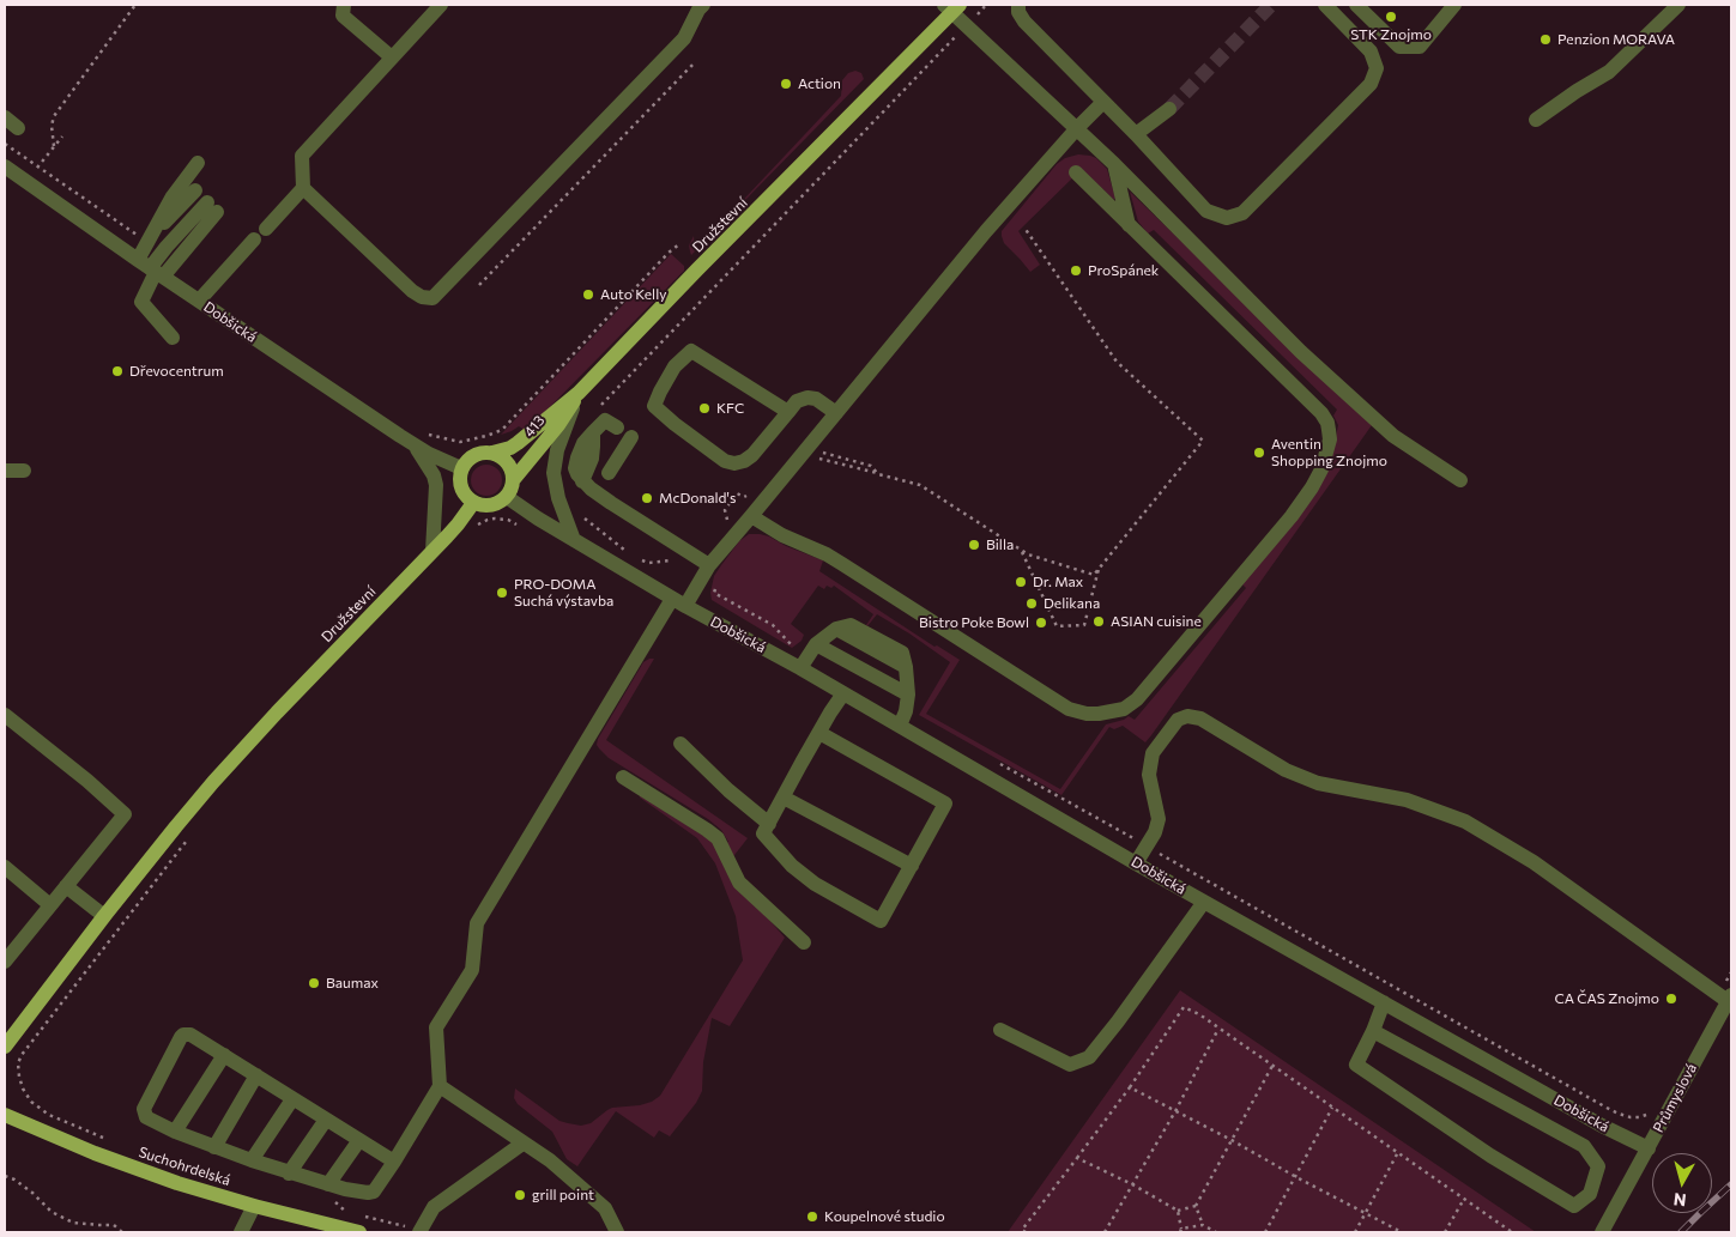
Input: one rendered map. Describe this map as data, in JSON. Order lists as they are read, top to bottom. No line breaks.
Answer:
{"streets":{"main road":["Družstevní","413","Suchohrdelská"],"street":["Dobšická","Průmyslová"]},"crossings":[["Družstevní","Dobšická"],["Družstevní","413"],["Dobšická","413"],["Dobšická","Průmyslová"]],"places":["STK Znojmo","Penzion MORAVA","Action","ProSpánek","Auto Kelly","Dřevocentrum","KFC","Aventin Shopping Znojmo","McDonald's","Billa","Dr. Max","PRO-DOMA Suchá výstavba","Delikana","ASIAN cuisine","Bistro Poke Bowl","Baumax","CA ČAS Znojmo","grill point","Koupelnové studio"],"north":"bottom"}
